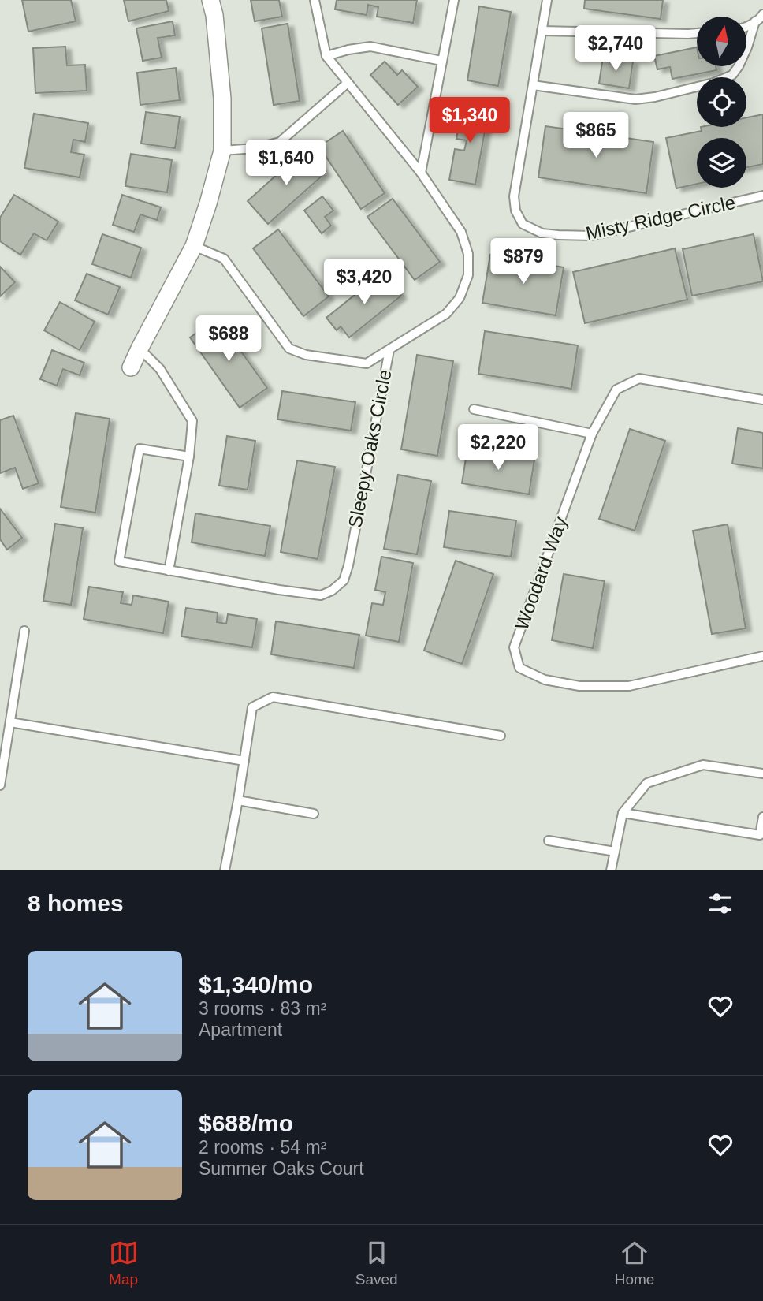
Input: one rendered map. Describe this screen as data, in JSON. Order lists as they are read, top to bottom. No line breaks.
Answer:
{"streets":{"lane":["Misty Ridge Circle","Sleepy Oaks Circle","Woodard Way"]},"north":"top","page":{"price":["$2,740","$1,340","$865","$1,640","$879","$3,420","$688","$2,220"],"heading":"8 homes","list":[{"name":"$1,340/mo","note":"3 rooms · 83 m² · Apartment"},{"name":"$688/mo","note":"2 rooms · 54 m² · Summer Oaks Court"}],"tabs":["Map","Saved","Home"]}}
